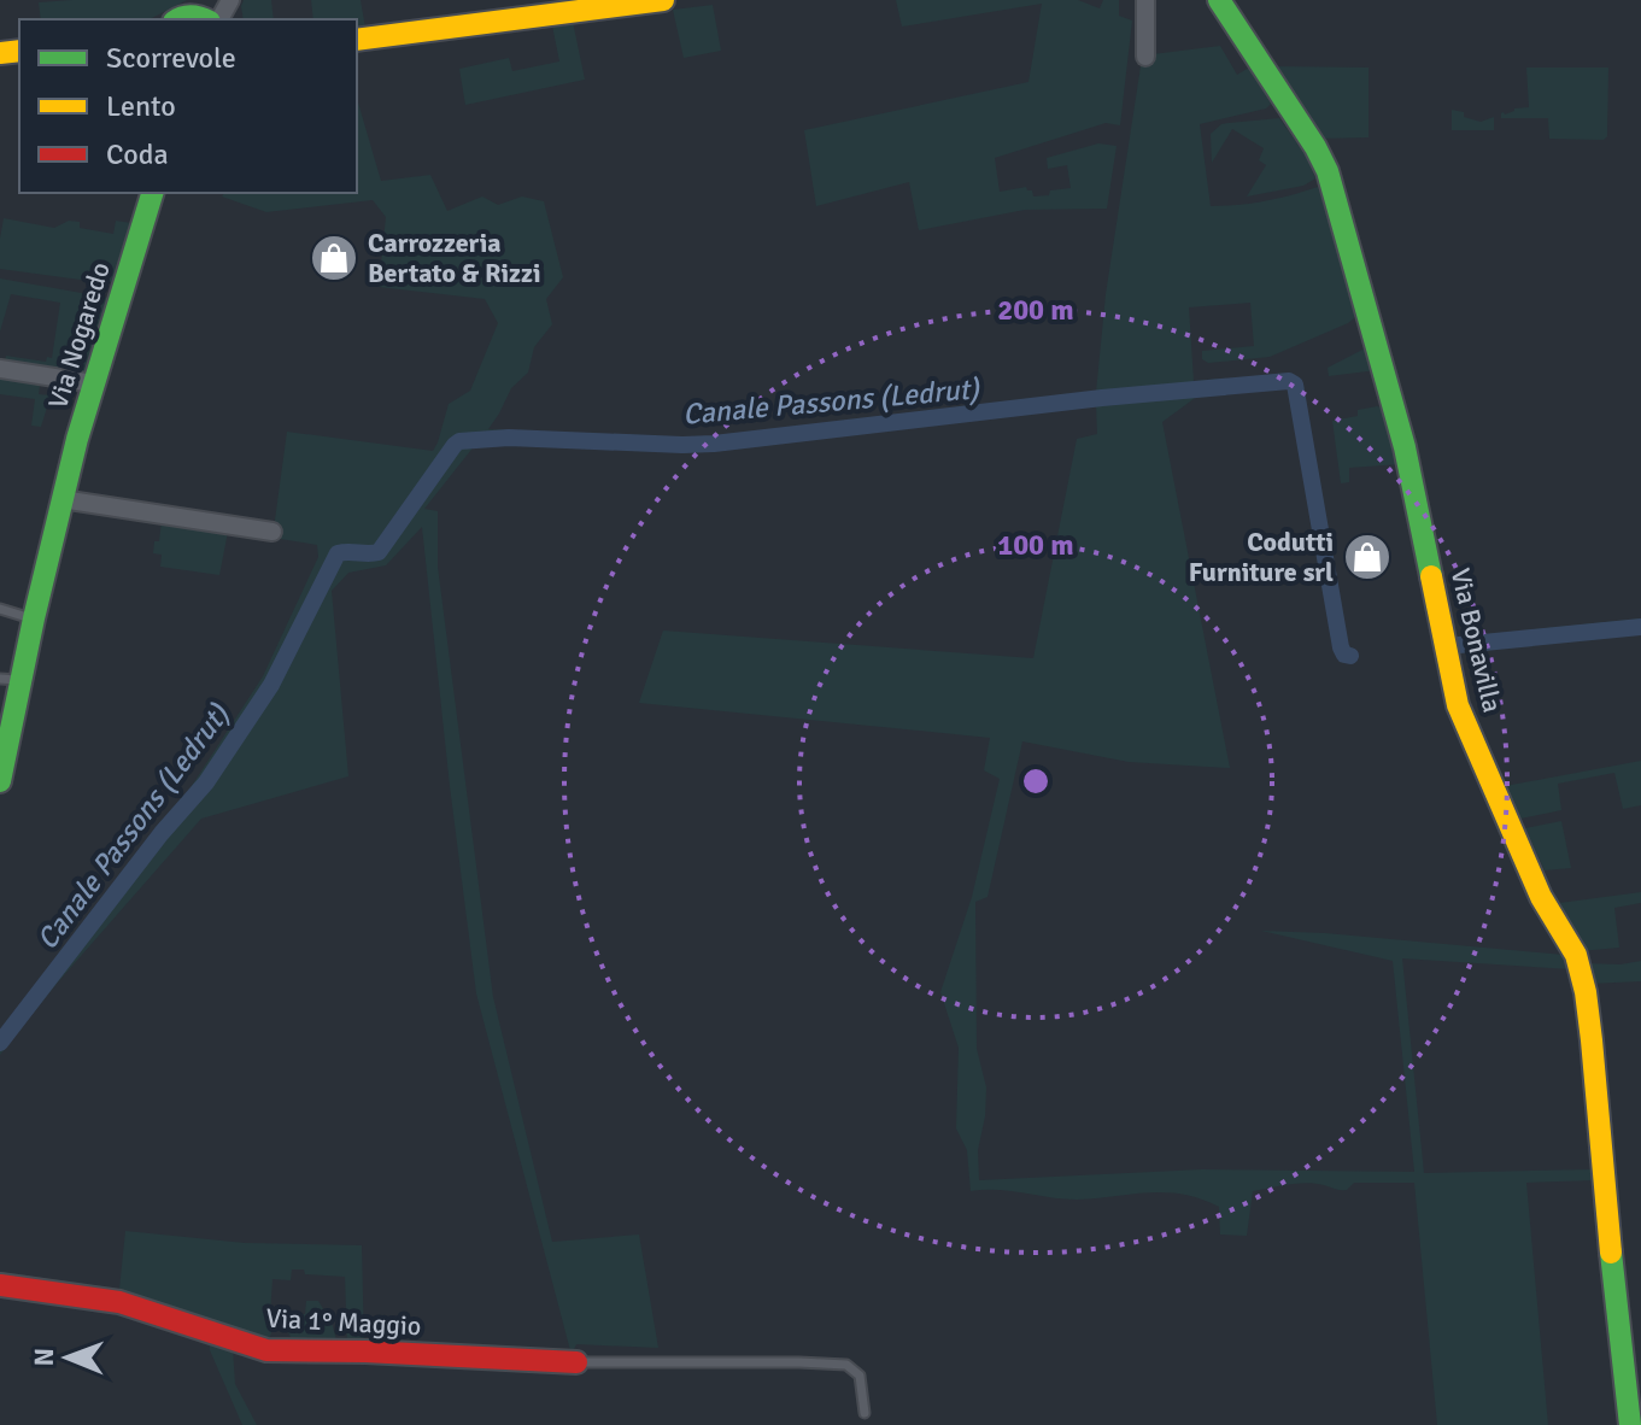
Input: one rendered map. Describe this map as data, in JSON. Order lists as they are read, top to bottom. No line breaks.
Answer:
{"streets":{"street":["Via Nogaredo","Via Bonavilla","Via 1° Maggio"]},"water":["Canale Passons (Ledrut)"],"places":{"shop":["Carrozzeria Bertato & Rizzi","Codutti Furniture srl"]},"legend":["Scorrevole","Lento","Coda"],"north":"left","rings":["200 m","100 m"]}
